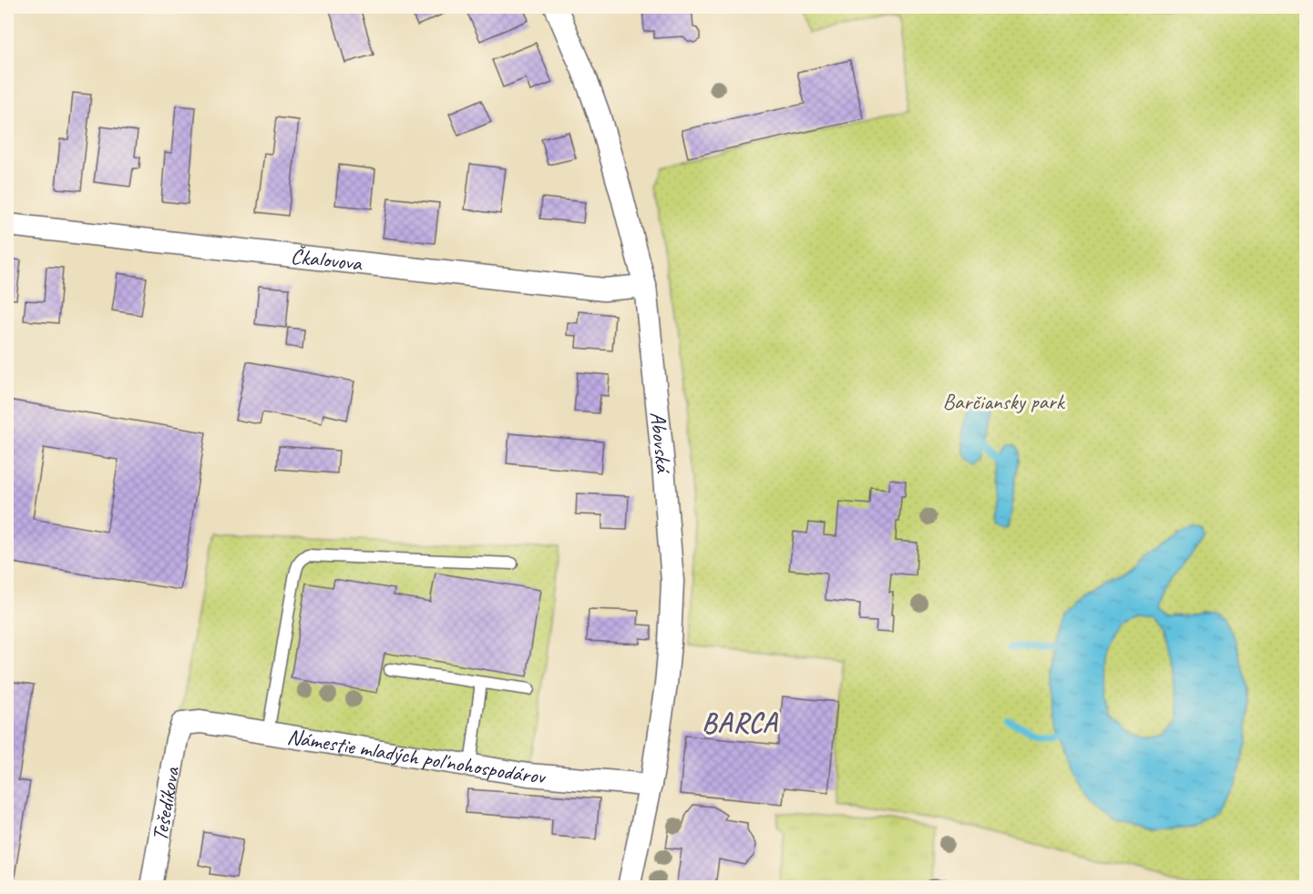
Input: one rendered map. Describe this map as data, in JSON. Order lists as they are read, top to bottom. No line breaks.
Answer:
{"streets":{"street":["Čkalovova","Abovská","Námestie mladých poľnohospodárov","Tešedíkova"]},"crossings":[["Čkalovova","Abovská"],["Abovská","Námestie mladých poľnohospodárov"],["Námestie mladých poľnohospodárov","Tešedíkova"]],"districts":["BARCA"],"parks":["Barčiansky park"]}
